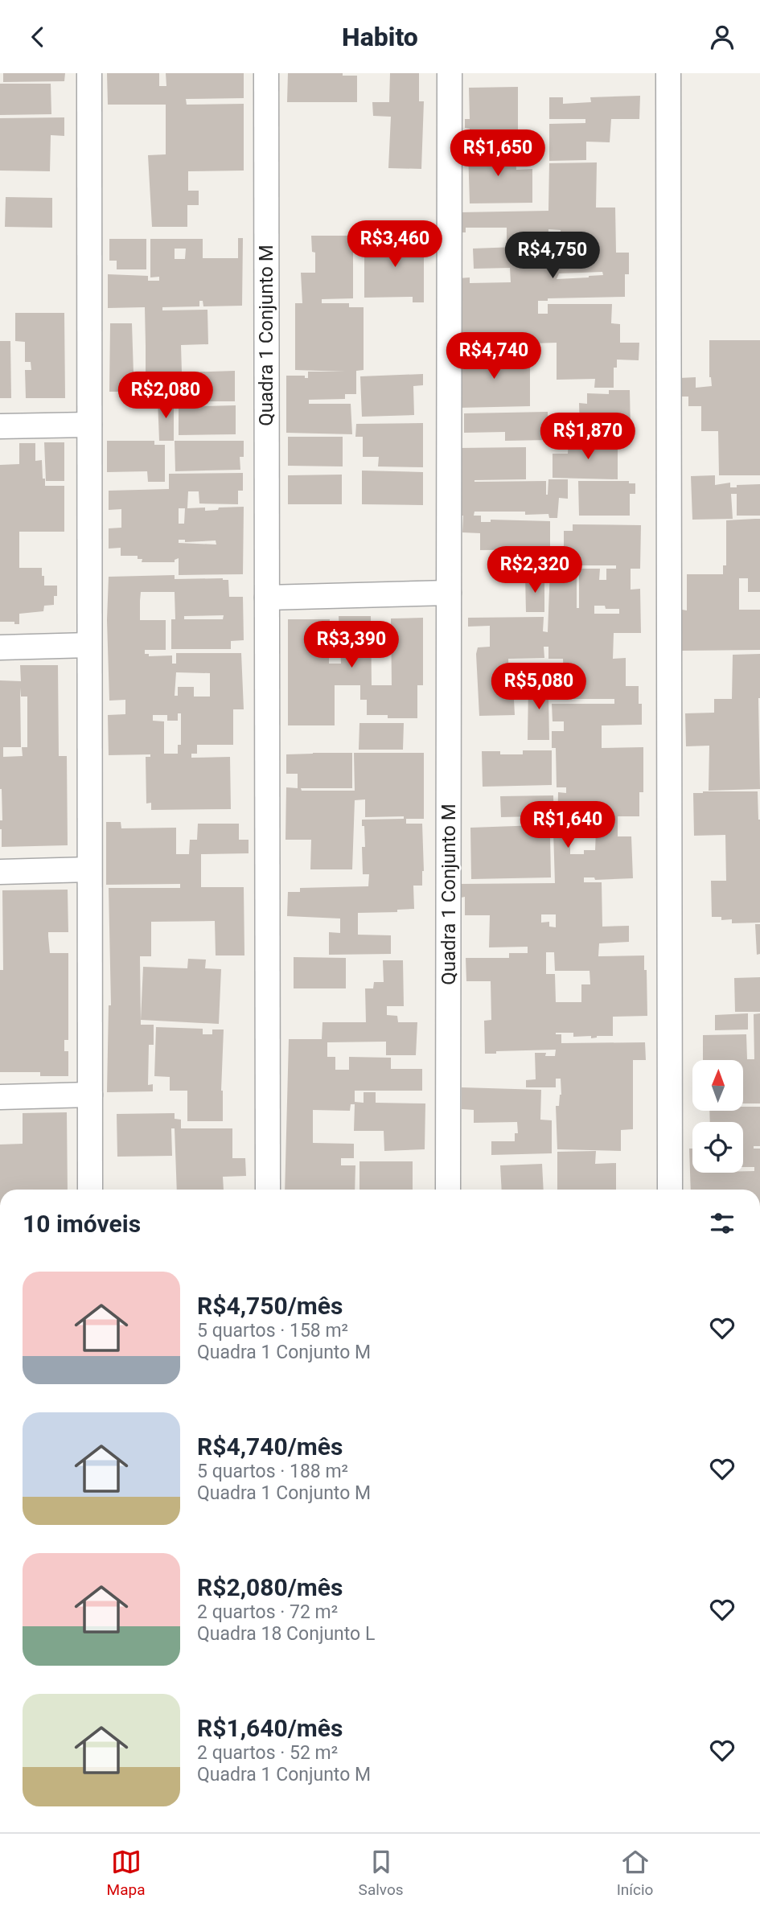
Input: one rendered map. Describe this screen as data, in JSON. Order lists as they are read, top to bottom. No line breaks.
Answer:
{"streets":{"street":["Quadra 1 Conjunto M"]},"north":"top","page":{"header":"Habito","price":["R$1,650","R$3,460","R$4,750","R$4,740","R$2,080","R$1,870","R$2,320","R$3,390","R$5,080","R$1,640"],"heading":"10 imóveis","list":[{"name":"R$4,750/mês","note":"5 quartos · 158 m² · Quadra 1 Conjunto M"},{"name":"R$4,740/mês","note":"5 quartos · 188 m² · Quadra 1 Conjunto M"},{"name":"R$2,080/mês","note":"2 quartos · 72 m² · Quadra 18 Conjunto L"},{"name":"R$1,640/mês","note":"2 quartos · 52 m² · Quadra 1 Conjunto M"}],"tabs":["Mapa","Salvos","Início"]}}
